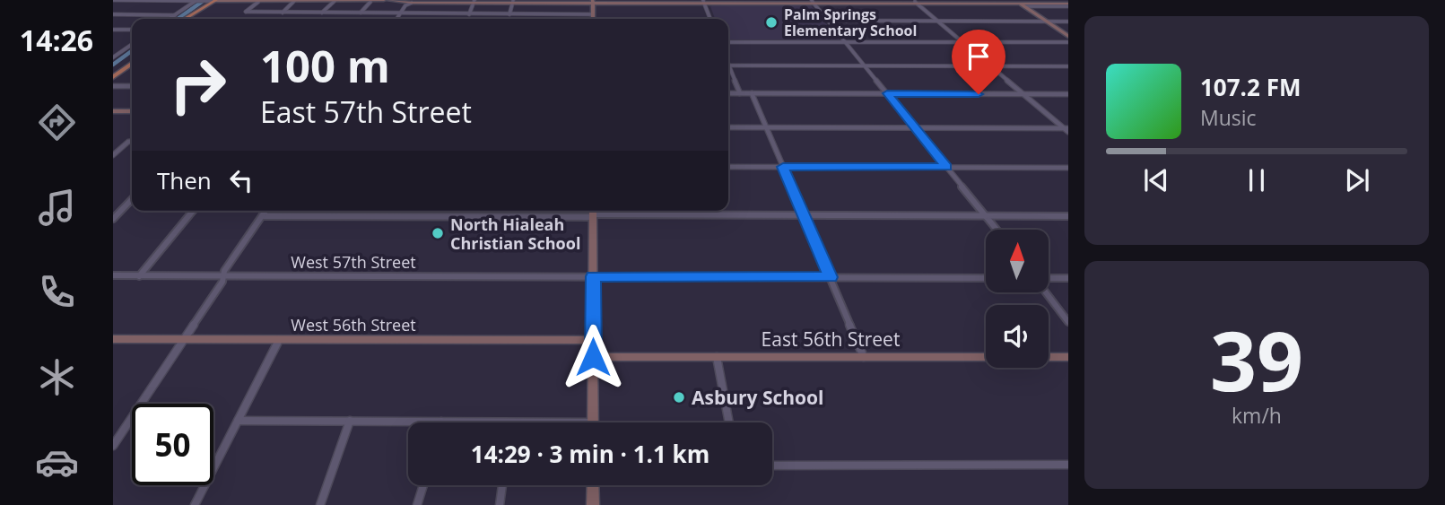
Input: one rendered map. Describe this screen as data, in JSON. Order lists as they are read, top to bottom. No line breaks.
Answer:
{"streets":{"main road":["West 56th Street","East 56th Street"],"street":["West 57th Street"]},"places":["Palm Springs Elementary School","North Hialeah Christian School","Asbury School"],"north":"top","page":{"tabs":"14:26","turn":["100 m","East 57th Street"],"song":["107.2 FM","Music"],"then":"Then","tile":["39","km/h"],"limit":"50","trip":"14:29 · 3 min · 1.1 km"}}
